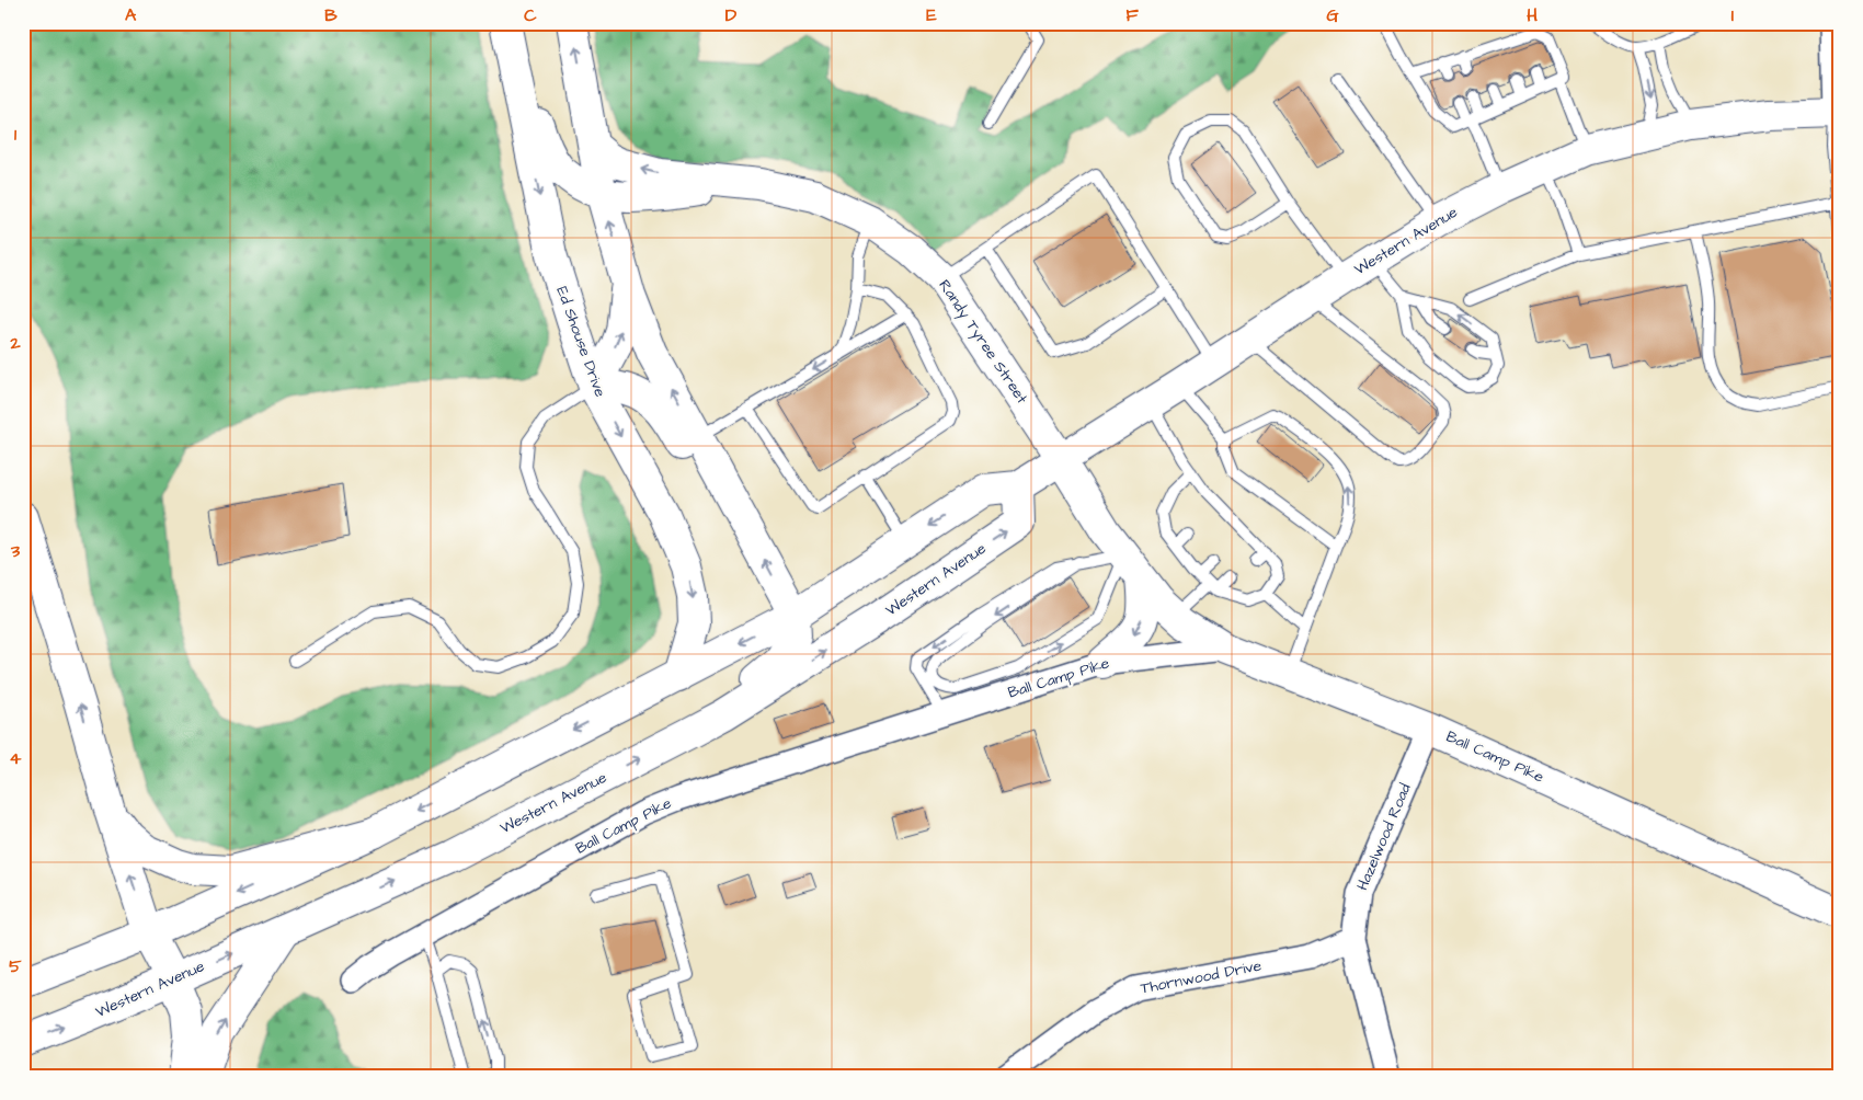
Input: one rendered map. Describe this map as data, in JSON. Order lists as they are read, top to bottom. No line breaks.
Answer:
{"streets":{"main road":["Western Avenue","Ed Shouse Drive","Randy Tyree Street","Ball Camp Pike"],"street":["Hazelwood Road","Thornwood Drive"]},"crossings":[["Western Avenue","Ed Shouse Drive"],["Western Avenue","Randy Tyree Street"],["Randy Tyree Street","Ball Camp Pike"],["Ball Camp Pike","Hazelwood Road"],["Hazelwood Road","Thornwood Drive"]],"grid":{"columns":["A","B","C","D","E","F","G","H","I"],"rows":["1","2","3","4","5"]}}
